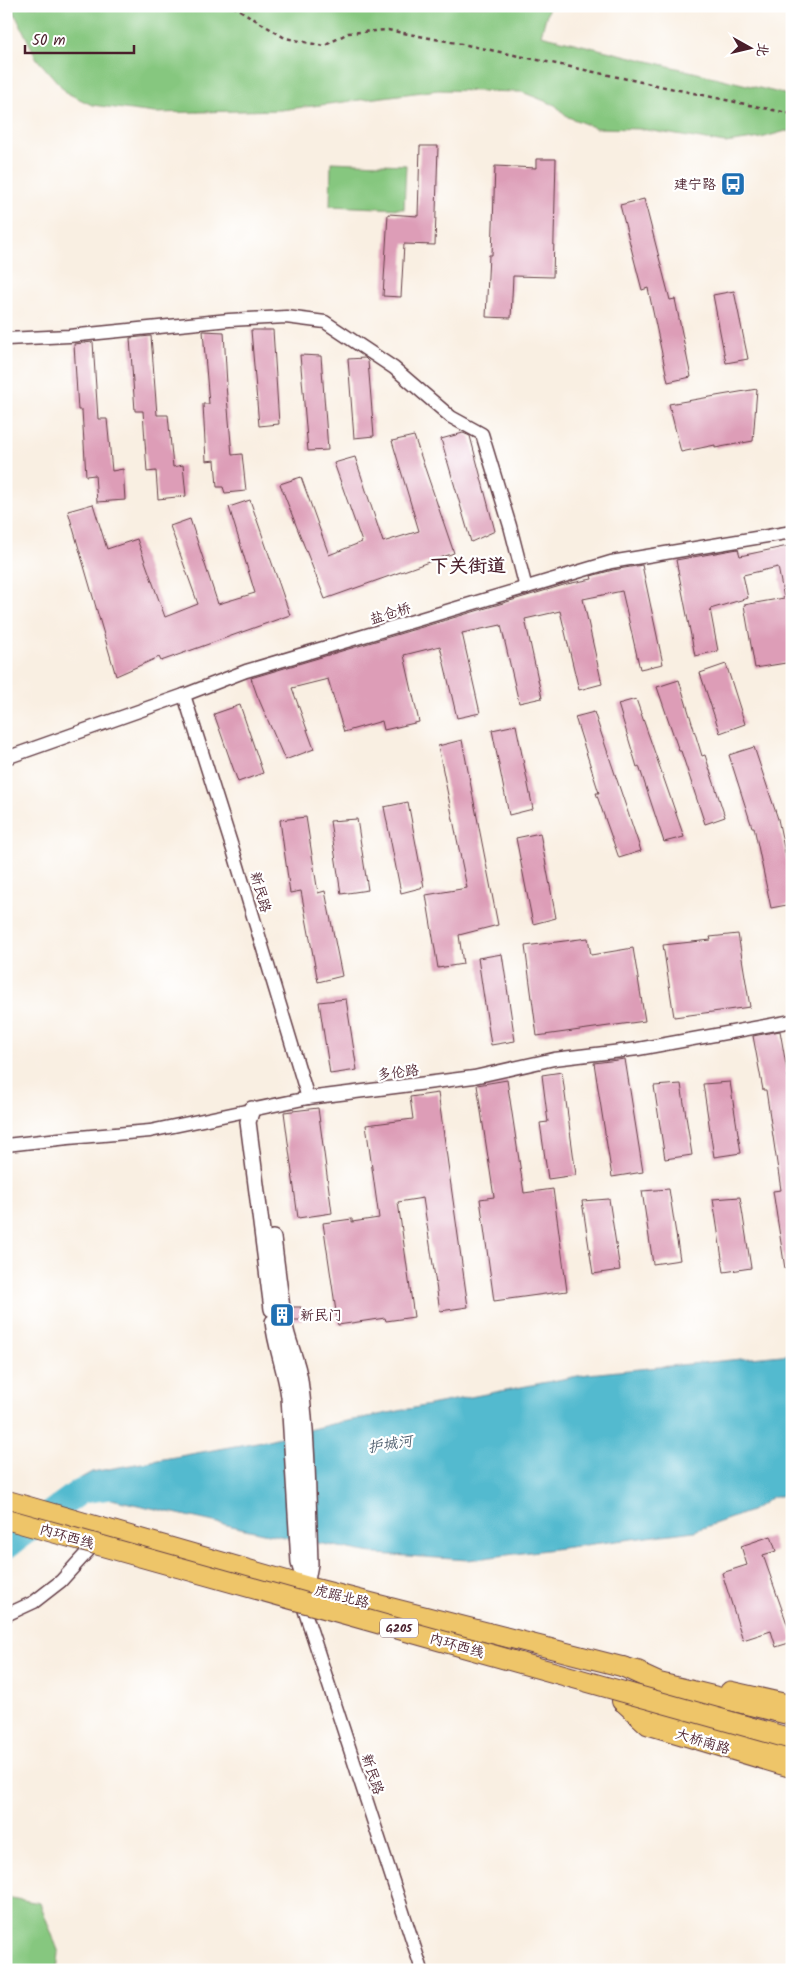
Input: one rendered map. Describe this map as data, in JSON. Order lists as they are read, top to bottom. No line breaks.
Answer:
{"streets":{"highway":["内环西线","G205"],"main road":["虎踞北路","大桥南路"],"street":["盐仓桥","新民路","多伦路"]},"crossings":[["盐仓桥","新民路"],["新民路","多伦路"],["新民路","虎踞北路"],["内环西线","虎踞北路"]],"districts":["下关街道"],"water":["护城河"],"places":{"bus stop":["建宁路"],"building":["新民门"]},"scale_bar":"50 m","north":"right"}
